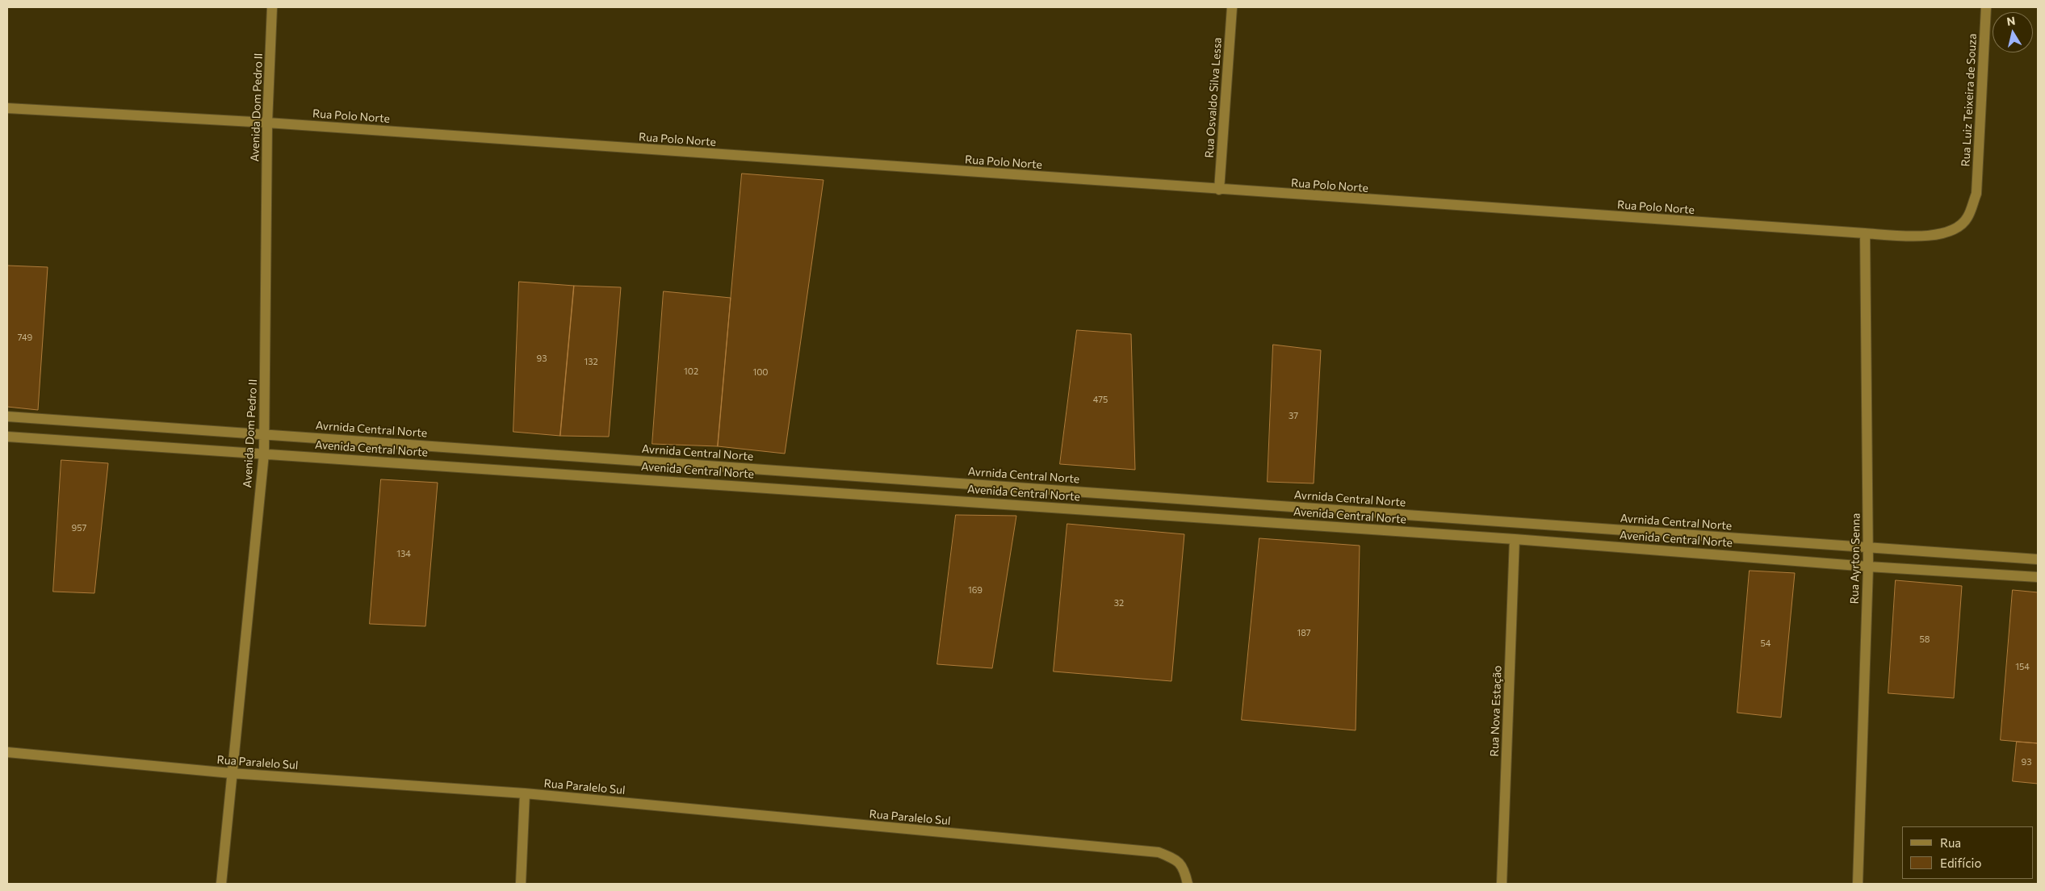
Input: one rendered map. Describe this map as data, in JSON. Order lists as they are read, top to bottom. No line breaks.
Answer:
{"streets":{"street":["Rua Osvaldo Silva Lessa","Rua Luiz Teixeira de Souza","Avenida Dom Pedro II","Rua Polo Norte","Avrnida Central Norte","Avenida Central Norte","Rua Ayrton Senna","Rua Nova Estação","Rua Paralelo Sul"]},"crossings":[["Rua Osvaldo Silva Lessa","Rua Polo Norte"],["Rua Luiz Teixeira de Souza","Rua Polo Norte"],["Avenida Dom Pedro II","Rua Polo Norte"],["Avenida Dom Pedro II","Avrnida Central Norte"],["Avenida Dom Pedro II","Avenida Central Norte"],["Avenida Dom Pedro II","Rua Paralelo Sul"],["Rua Polo Norte","Rua Ayrton Senna"],["Avrnida Central Norte","Rua Ayrton Senna"],["Avenida Central Norte","Rua Ayrton Senna"],["Avenida Central Norte","Rua Nova Estação"]],"house_numbers":["749","93","132","102","100","475","37","957","134","169","32","187","58","54","154","93"],"legend":["Rua","Edifício"],"north":"top"}
